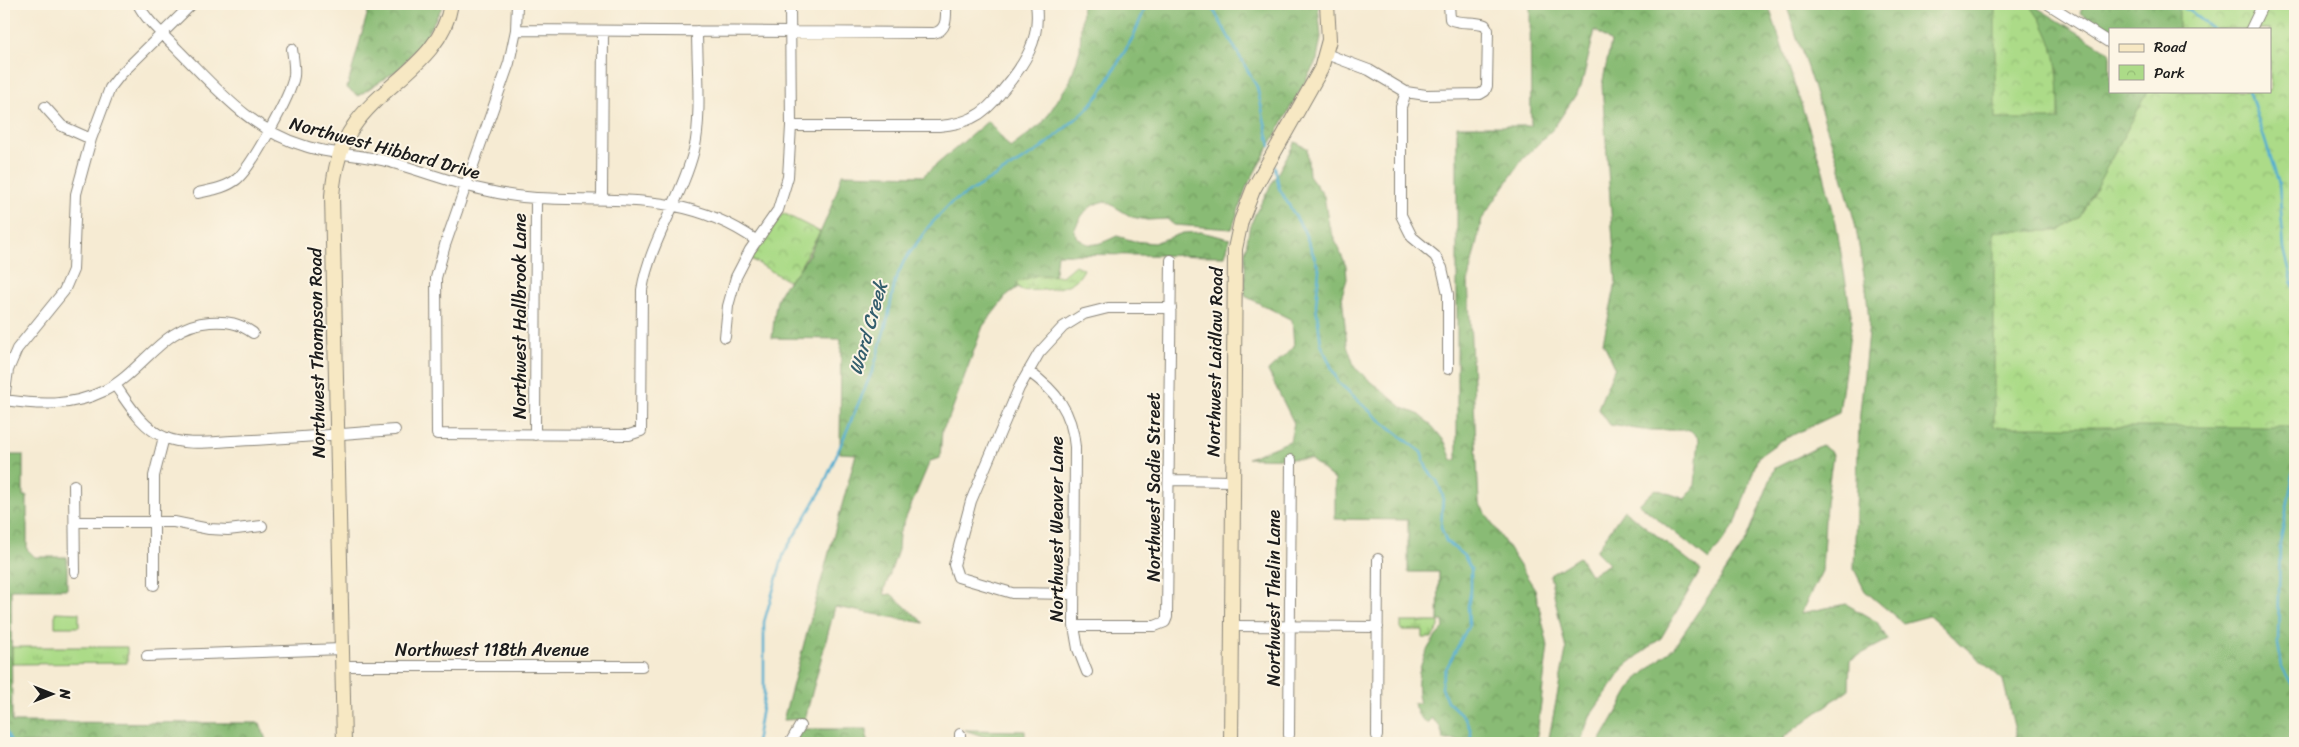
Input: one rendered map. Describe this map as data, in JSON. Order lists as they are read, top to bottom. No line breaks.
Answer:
{"streets":{"street":["Northwest Hibbard Drive","Northwest Hallbrook Lane","Northwest Thompson Road","Northwest Laidlaw Road","Northwest Sadie Street","Northwest Weaver Lane","Northwest Thelin Lane","Northwest 118th Avenue"]},"crossings":[["Northwest Hibbard Drive","Northwest Hallbrook Lane"],["Northwest Hibbard Drive","Northwest Thompson Road"],["Northwest Thompson Road","Northwest 118th Avenue"],["Northwest Sadie Street","Northwest Weaver Lane"]],"water":["Ward Creek"],"legend":["Road","Park"],"north":"right"}
